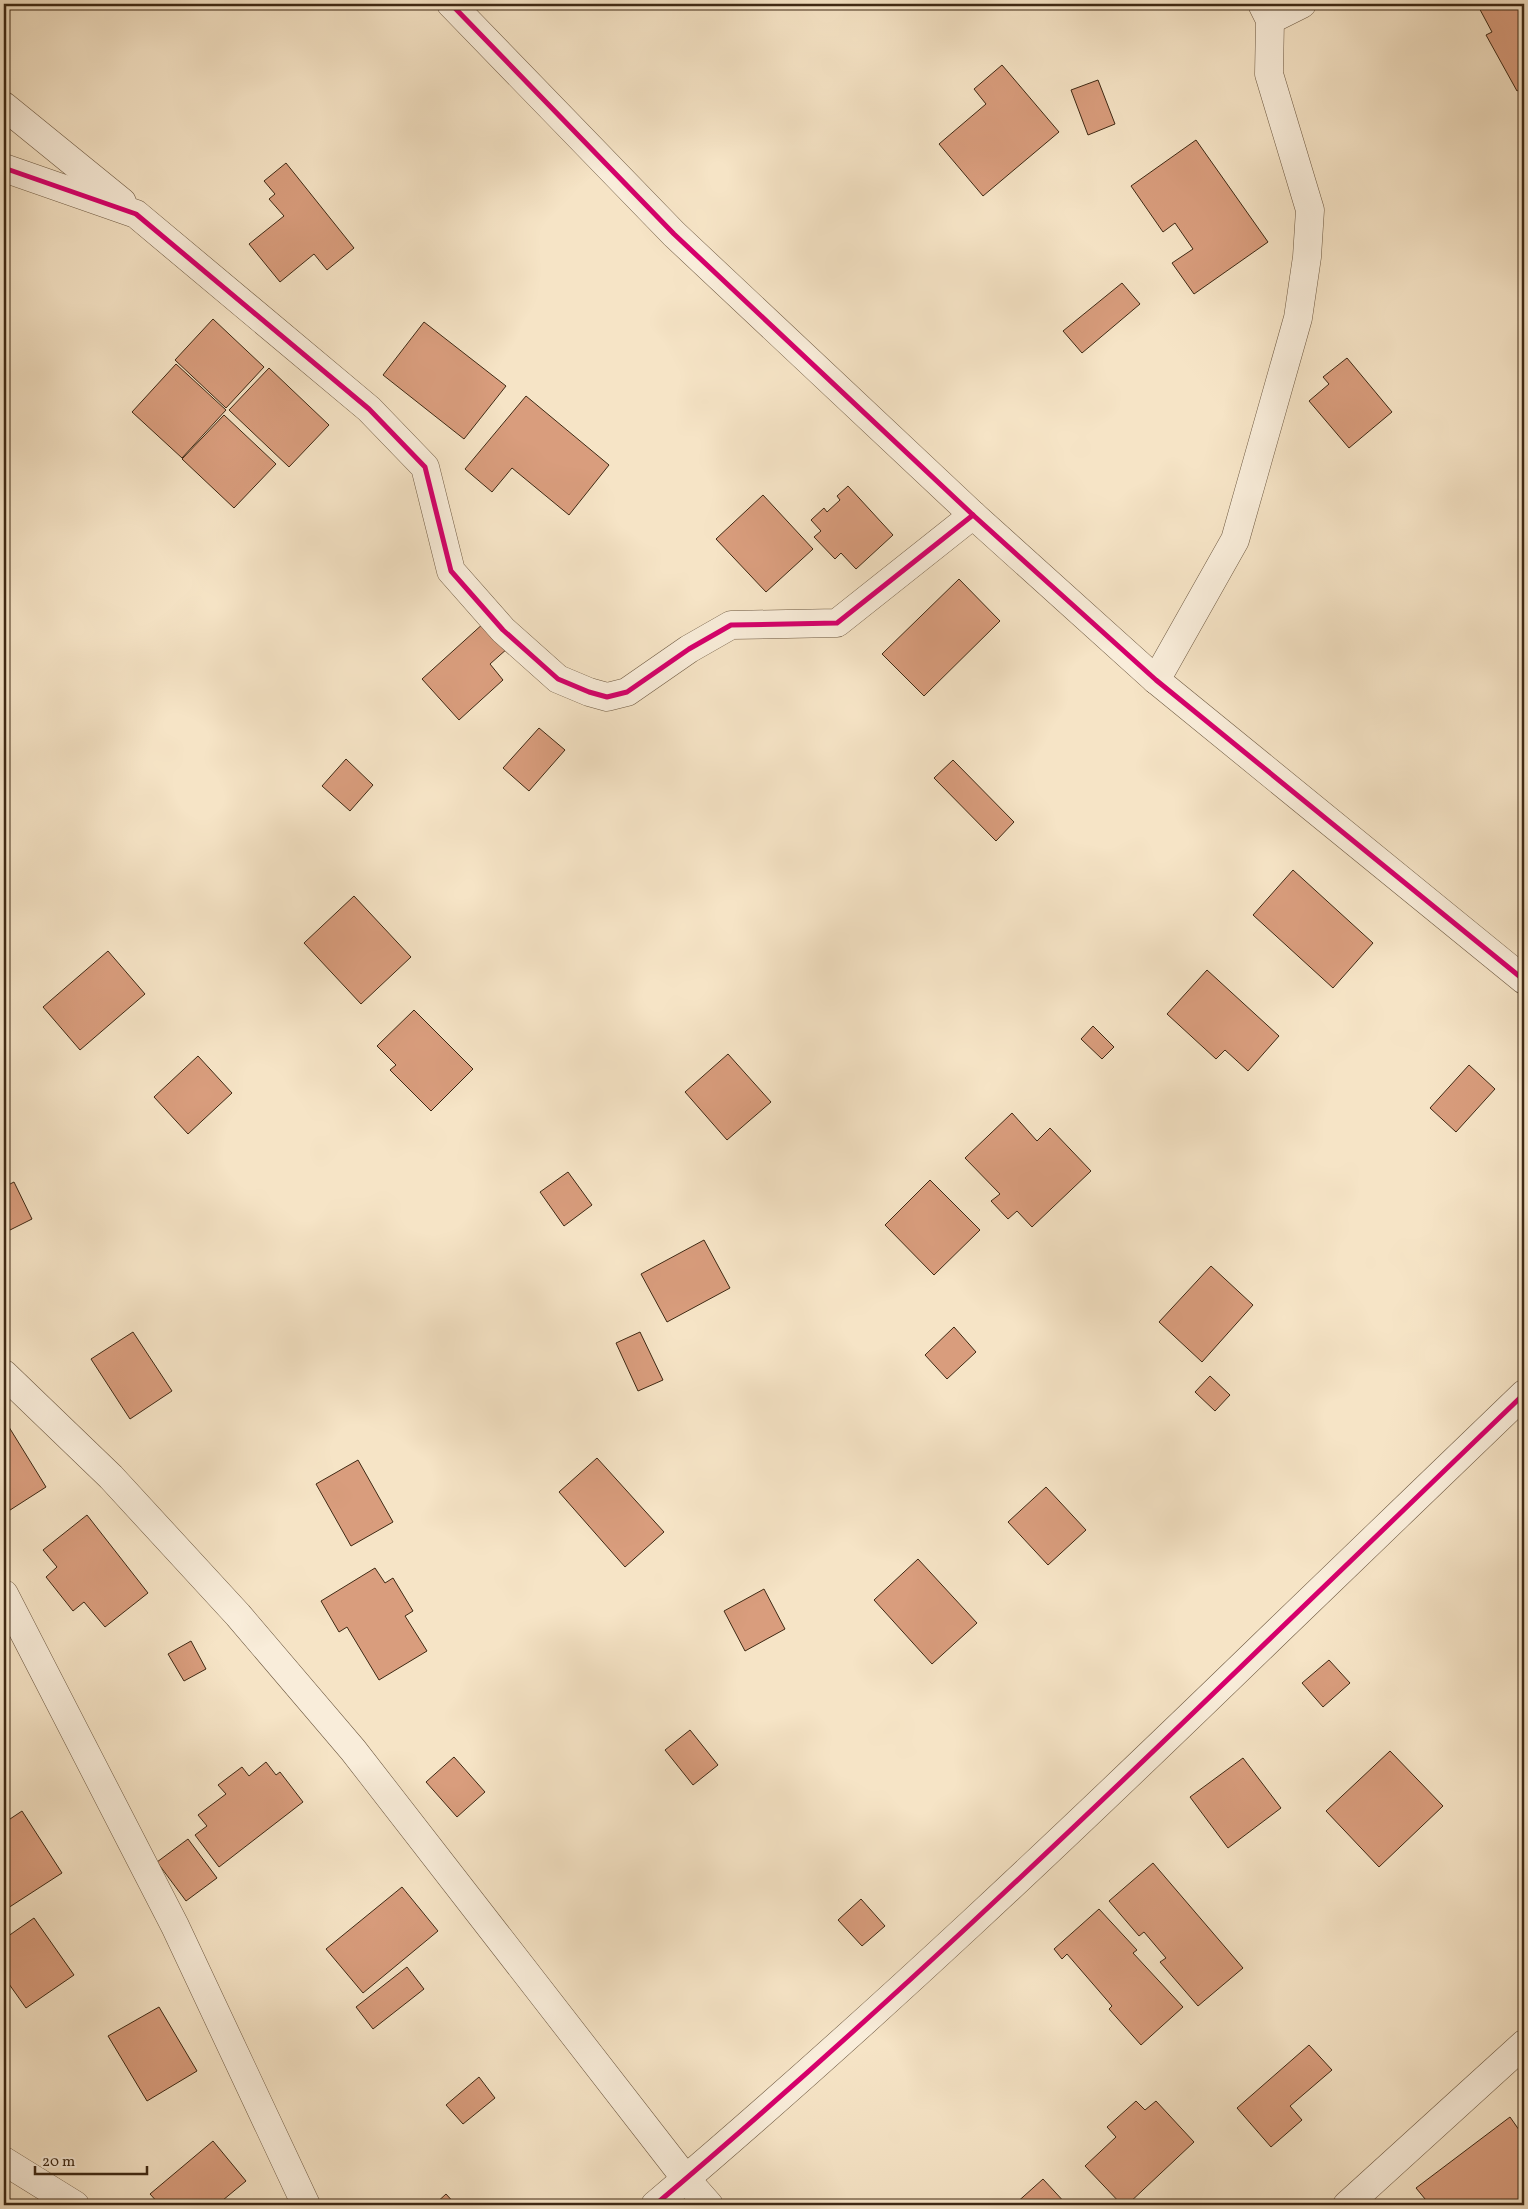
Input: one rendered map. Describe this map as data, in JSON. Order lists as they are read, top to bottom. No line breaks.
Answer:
{"scale_bar":"20 m"}
